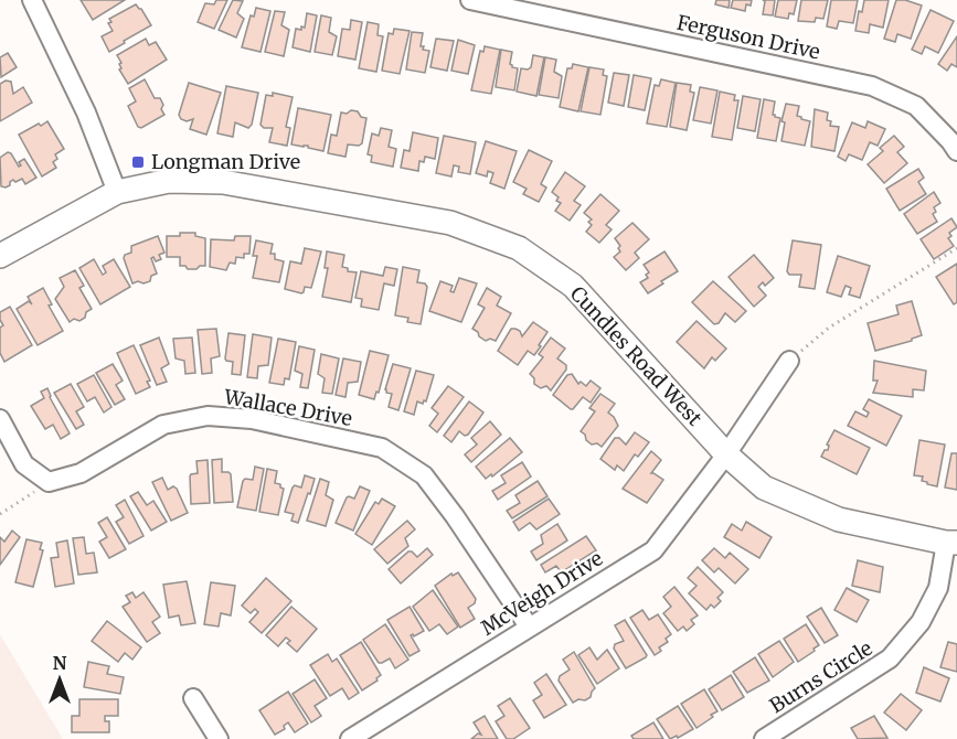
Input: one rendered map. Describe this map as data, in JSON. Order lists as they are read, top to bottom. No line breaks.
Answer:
{"streets":{"street":["Ferguson Drive","Cundles Road West","Wallace Drive","McVeigh Drive","Burns Circle"]},"crossings":[["Cundles Road West","McVeigh Drive"],["Cundles Road West","Burns Circle"],["Wallace Drive","McVeigh Drive"]],"places":{"transit":["Longman Drive"]},"north":"top"}
